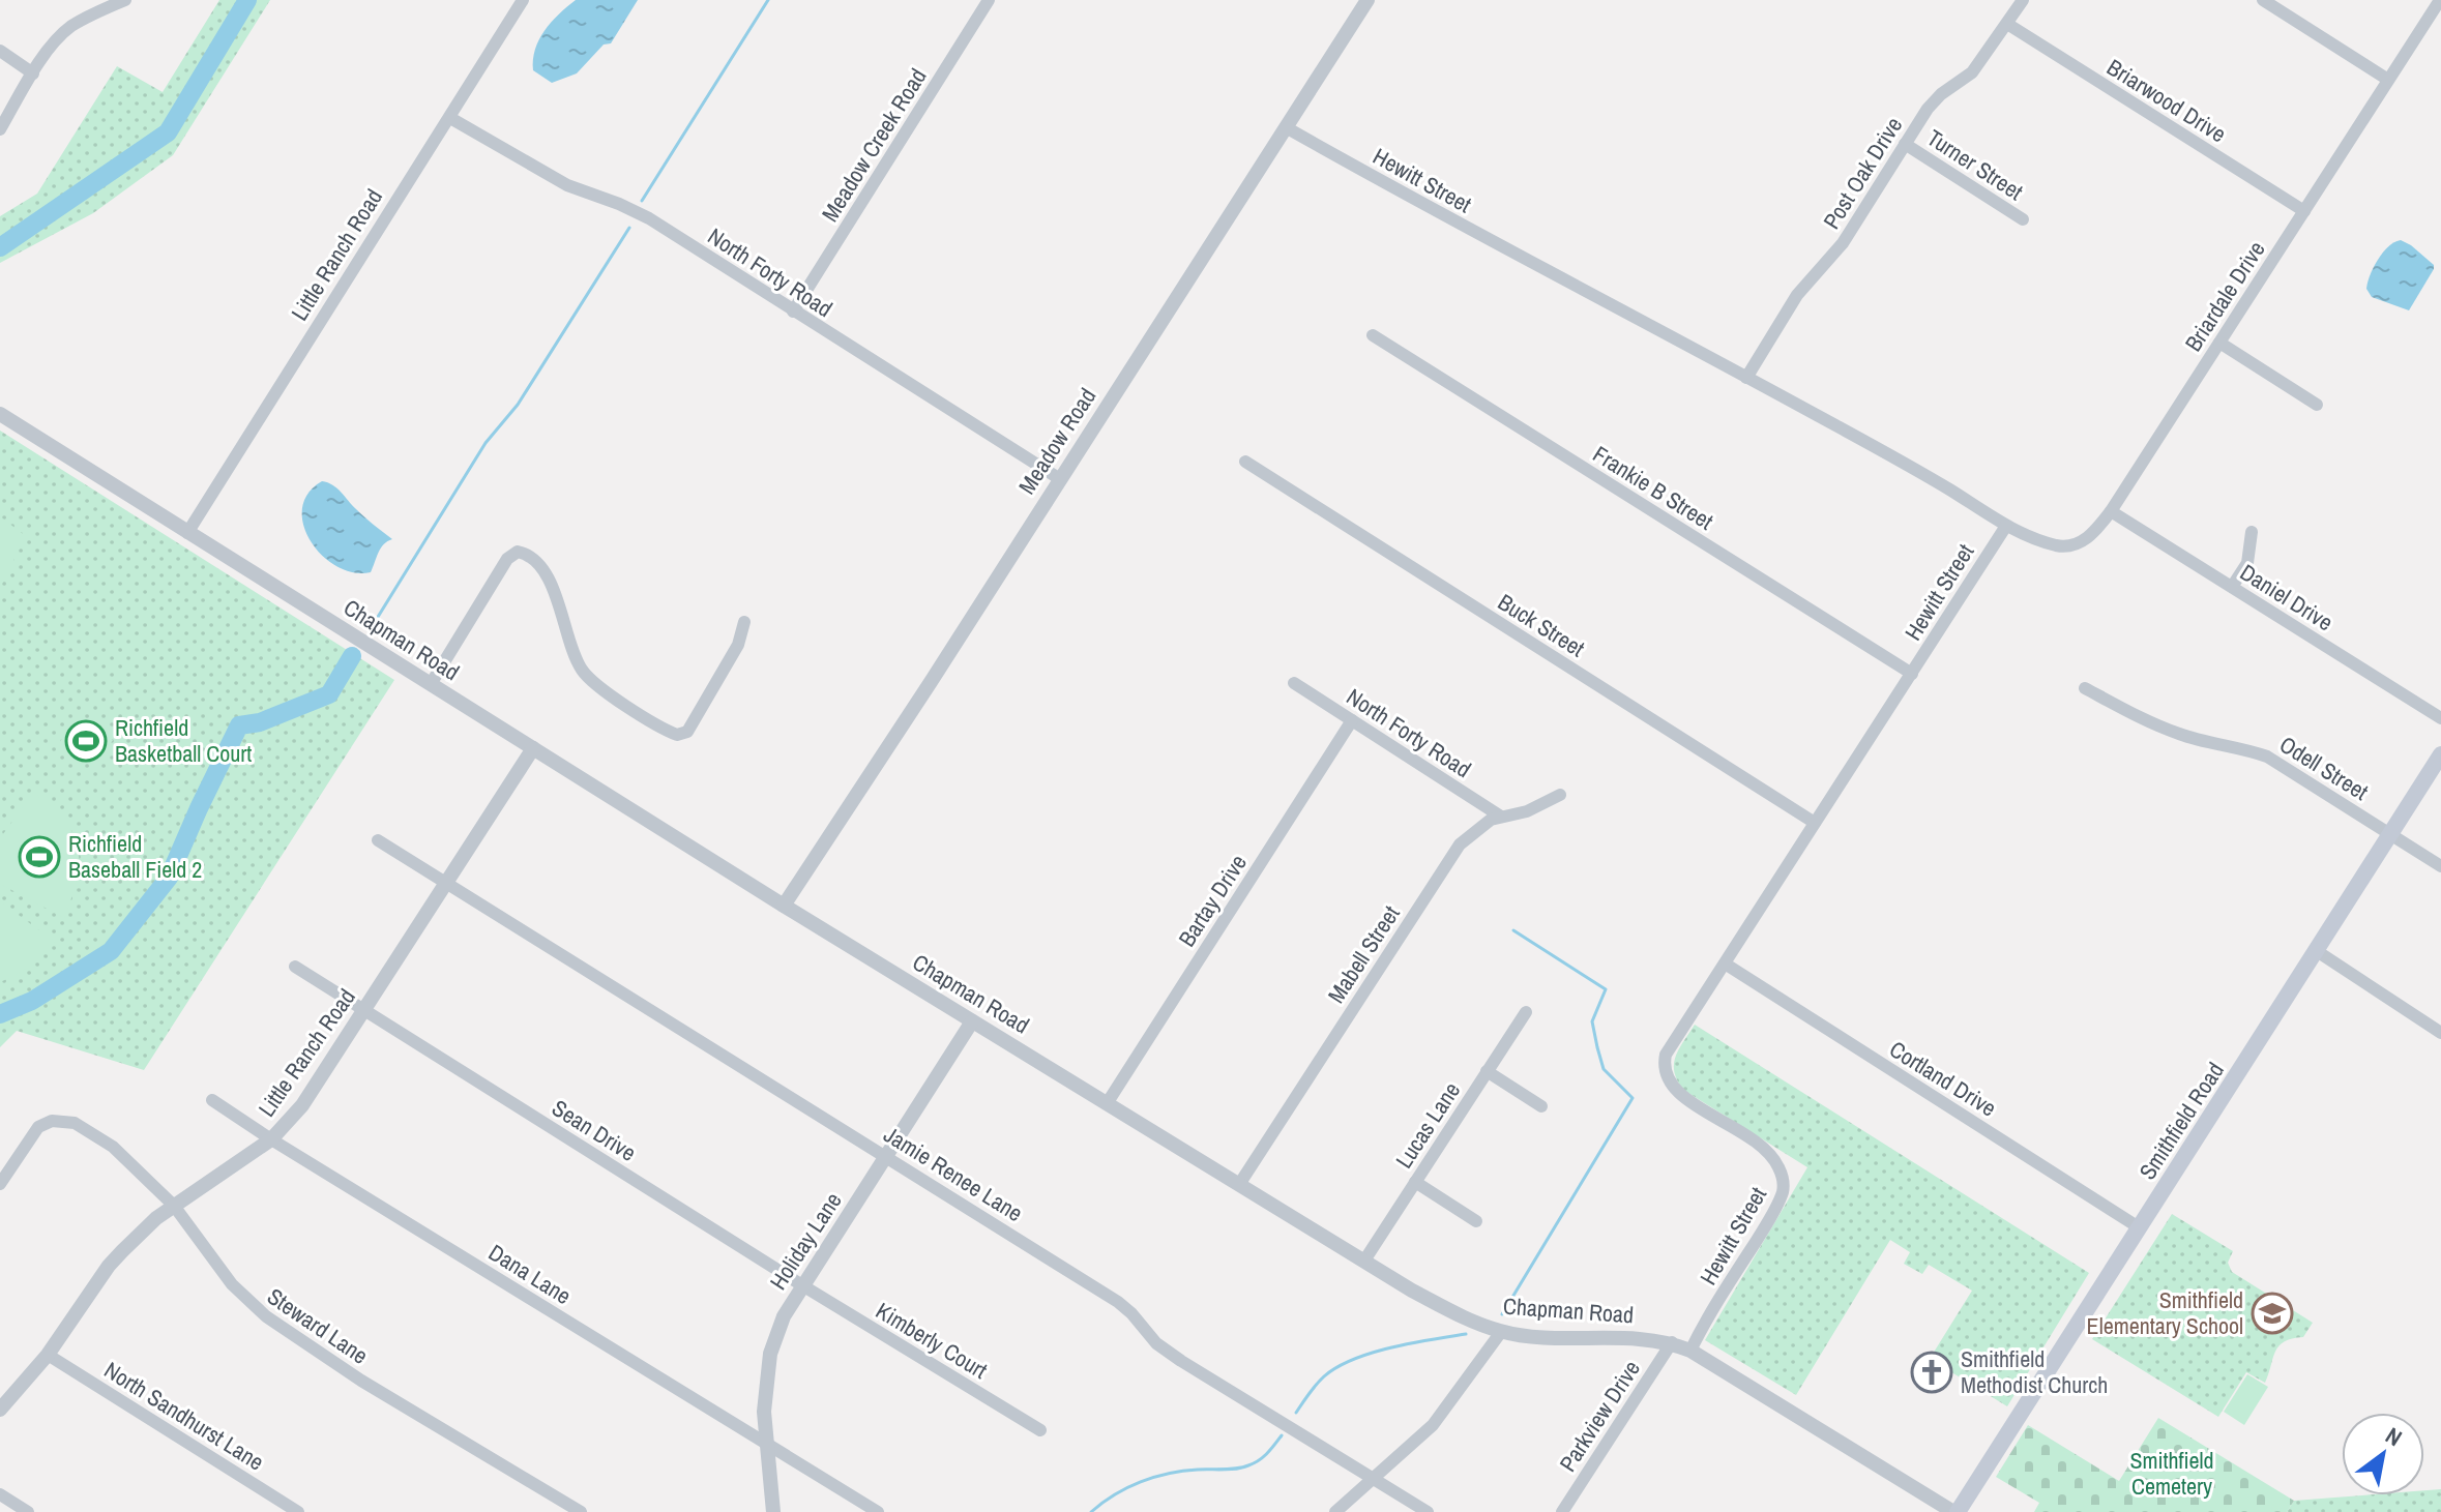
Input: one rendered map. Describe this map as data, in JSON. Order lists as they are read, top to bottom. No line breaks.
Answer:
{"streets":{"main road":["Smithfield Road"],"street":["Briarwood Drive","Meadow Creek Road","Turner Street","Post Oak Drive","Hewitt Street","Little Ranch Road","North Forty Road","Briardale Drive","Meadow Road","Frankie B Street","Daniel Drive","Buck Street","Chapman Road","Odell Street","Bartay Drive","Mabell Street","Cortland Drive","Lucas Lane","Sean Drive","Jamie Renee Lane","Holiday Lane","Dana Lane","Steward Lane","Kimberly Court","North Sandhurst Lane","Parkview Drive"]},"crossings":[["Briarwood Drive","Post Oak Drive"],["Briarwood Drive","Briardale Drive"],["Meadow Creek Road","North Forty Road"],["Turner Street","Post Oak Drive"],["Post Oak Drive","Hewitt Street"],["Hewitt Street","Briardale Drive"],["Hewitt Street","Meadow Road"],["Hewitt Street","Frankie B Street"],["Hewitt Street","Buck Street"],["Hewitt Street","Chapman Road"],["Hewitt Street","Cortland Drive"],["Little Ranch Road","North Forty Road"],["Little Ranch Road","Chapman Road"],["Little Ranch Road","Sean Drive"],["Little Ranch Road","Jamie Renee Lane"],["Little Ranch Road","Dana Lane"],["Little Ranch Road","Steward Lane"],["Little Ranch Road","North Sandhurst Lane"],["North Forty Road","Meadow Road"],["North Forty Road","Bartay Drive"],["North Forty Road","Mabell Street"],["Briardale Drive","Daniel Drive"],["Meadow Road","Chapman Road"],["Chapman Road","Bartay Drive"],["Chapman Road","Mabell Street"],["Chapman Road","Smithfield Road"],["Chapman Road","Lucas Lane"],["Chapman Road","Holiday Lane"],["Chapman Road","Parkview Drive"],["Odell Street","Smithfield Road"],["Cortland Drive","Smithfield Road"],["Sean Drive","Holiday Lane"],["Sean Drive","Kimberly Court"],["Jamie Renee Lane","Holiday Lane"],["Holiday Lane","Dana Lane"],["Holiday Lane","Kimberly Court"]],"parks":["Smithfield Cemetery"],"places":{"sports":["Richfield Basketball Court","Richfield Baseball Field 2"],"school or university":["Smithfield Elementary School"],"church":["Smithfield Methodist Church"]},"north":"top right"}
